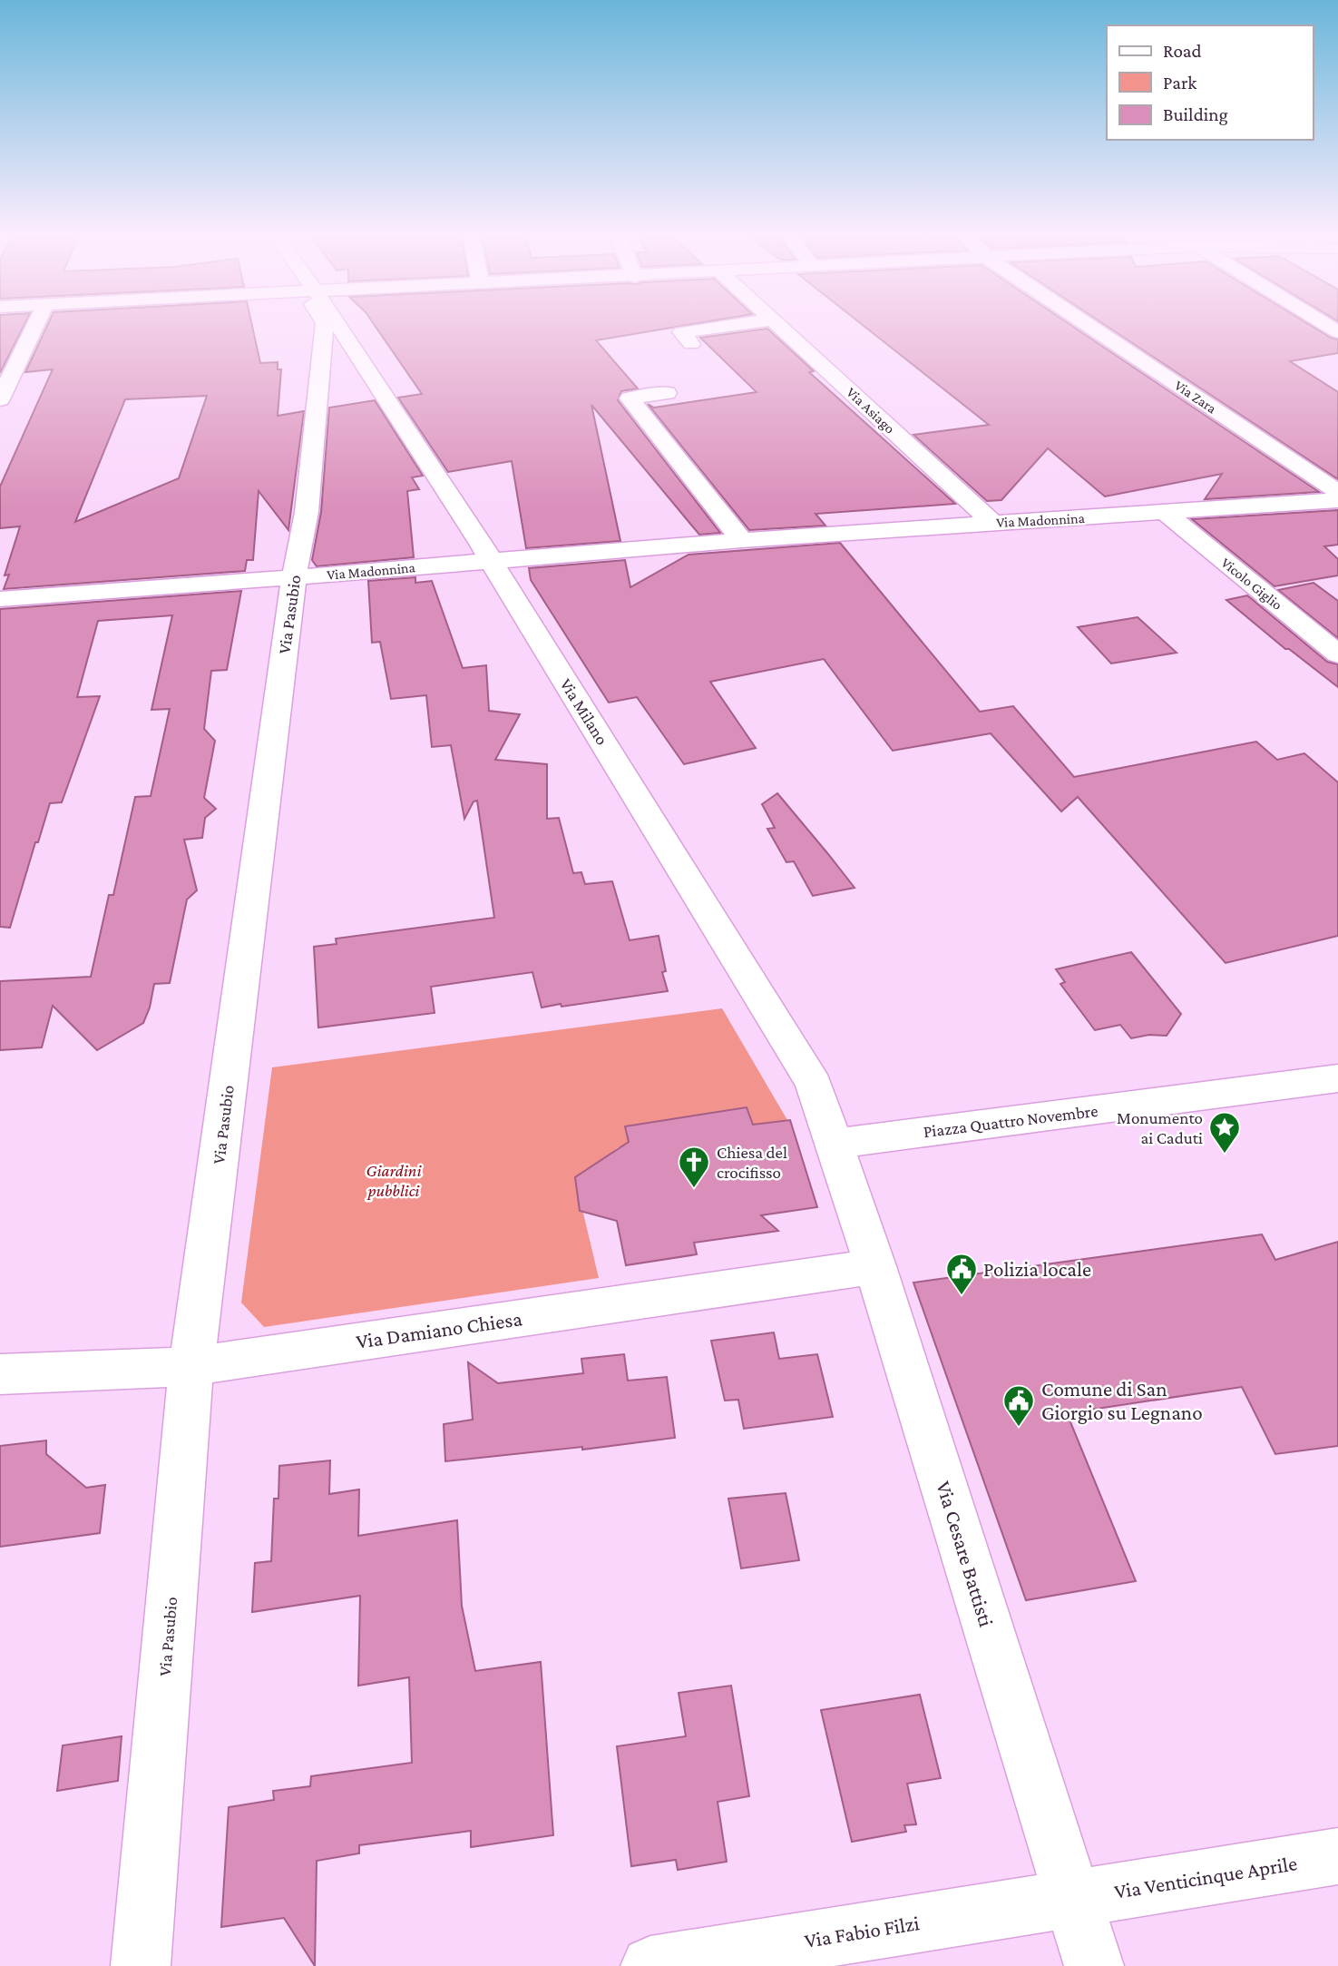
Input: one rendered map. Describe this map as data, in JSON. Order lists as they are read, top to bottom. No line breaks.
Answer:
{"streets":{"street":["Via Zara","Via Asiago","Via Madonnina","Vicolo Giglio","Via Pasubio","Via Milano","Piazza Quattro Novembre","Via Damiano Chiesa","Via Cesare Battisti","Via Venticinque Aprile","Via Fabio Filzi"]},"crossings":[["Via Asiago","Via Madonnina"],["Via Madonnina","Vicolo Giglio"],["Via Madonnina","Via Pasubio"],["Via Madonnina","Via Milano"],["Via Pasubio","Via Damiano Chiesa"],["Via Milano","Piazza Quattro Novembre"],["Via Milano","Via Cesare Battisti"],["Piazza Quattro Novembre","Via Cesare Battisti"],["Via Damiano Chiesa","Via Cesare Battisti"],["Via Cesare Battisti","Via Venticinque Aprile"],["Via Cesare Battisti","Via Fabio Filzi"],["Via Venticinque Aprile","Via Fabio Filzi"]],"parks":["Giardini pubblici"],"places":{"place":["Monumento ai Caduti"],"church":["Chiesa del crocifisso"],"public building":["Polizia locale","Comune di San Giorgio su Legnano"]},"legend":["Road","Park","Building"]}
